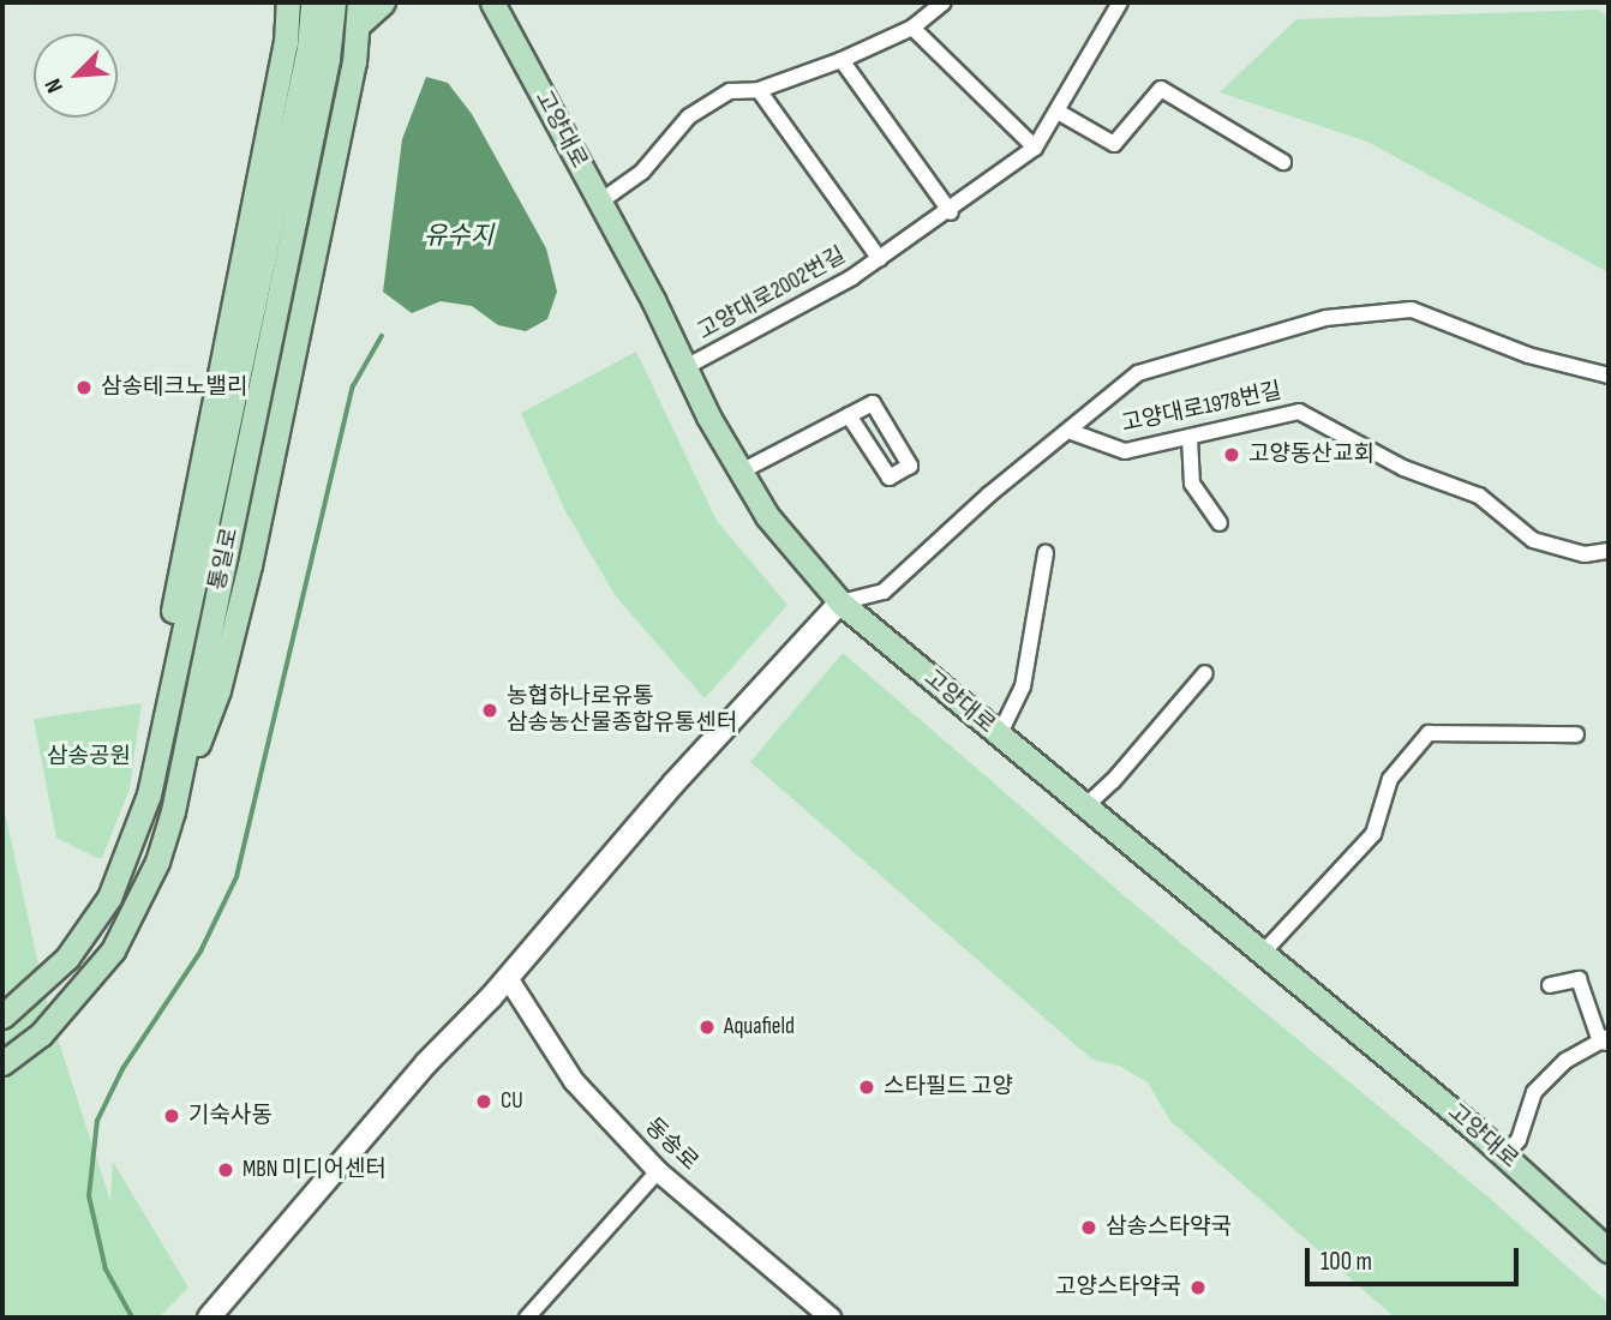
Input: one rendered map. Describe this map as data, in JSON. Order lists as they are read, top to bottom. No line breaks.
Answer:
{"streets":{"main road":["고양대로","통일로"],"street":["고양대로2002번길","고양대로1978번길","동송로"]},"crossings":[["고양대로","고양대로2002번길"],["고양대로","고양대로1978번길"]],"water":["유수지"],"parks":["삼송공원"],"places":["삼송테크노밸리","고양동산교회","농협하나로유통 삼송농산물종합유통센터","Aquafield","스타필드 고양","CU","기숙사동","MBN 미디어센터","삼송스타약국","고양스타약국"],"scale_bar":"100 m","north":"bottom left"}
